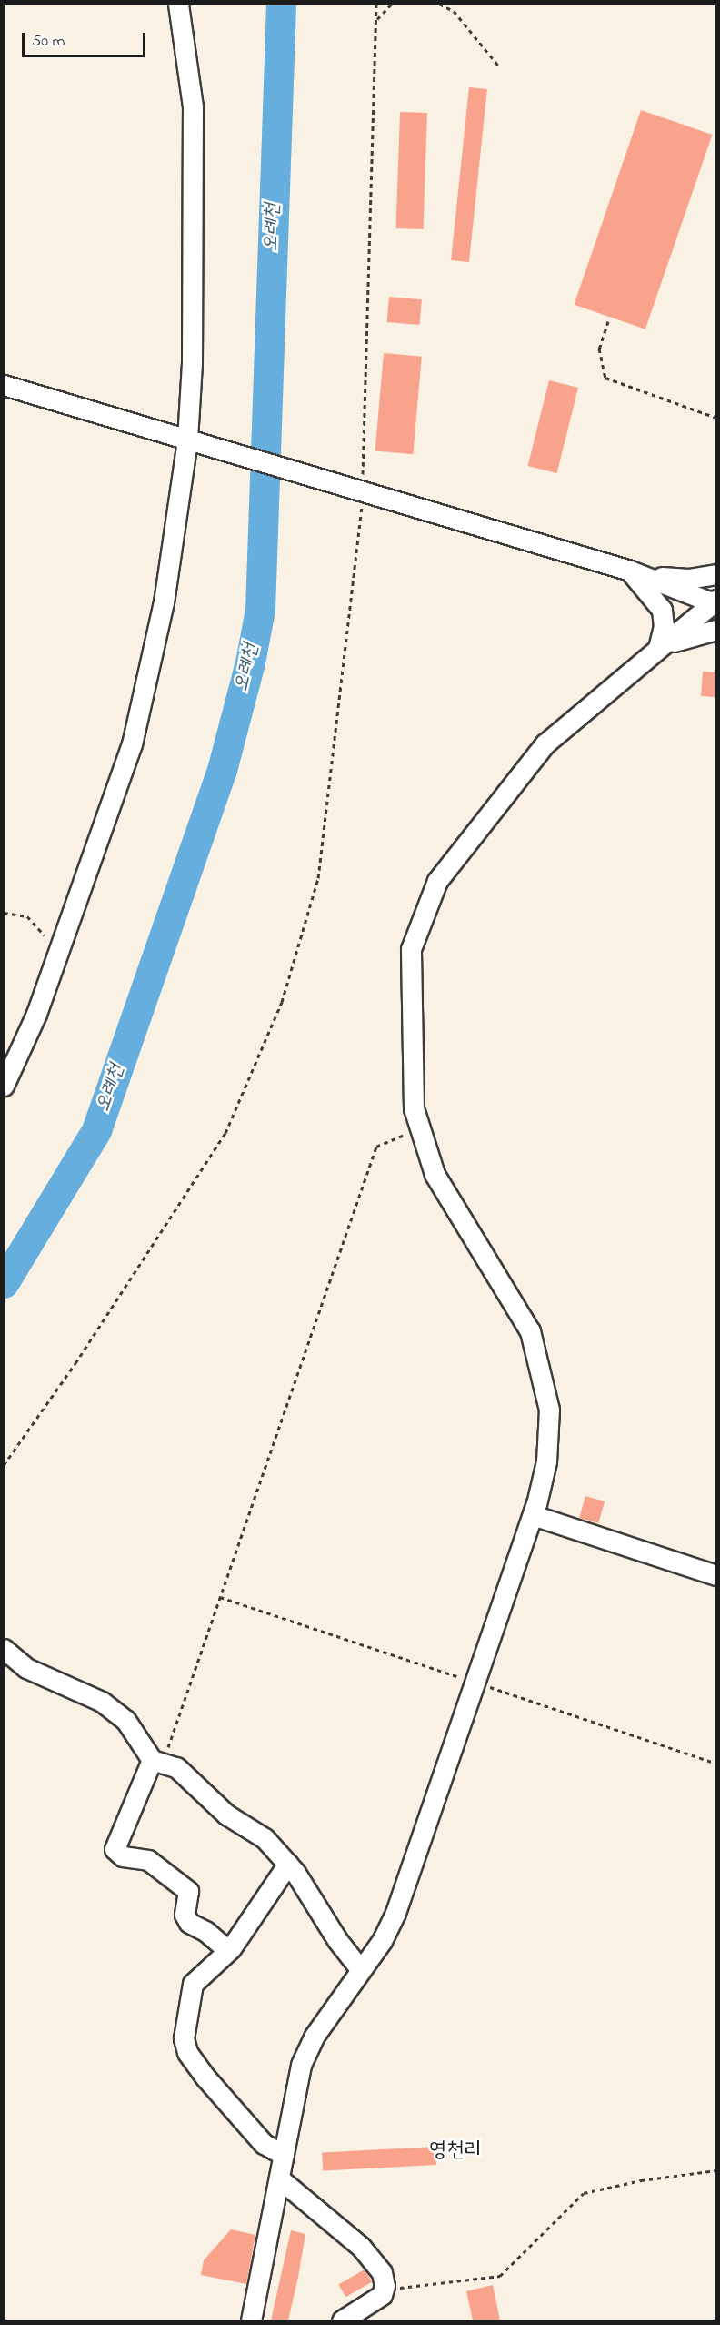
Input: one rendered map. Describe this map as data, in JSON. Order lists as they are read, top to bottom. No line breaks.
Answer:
{"districts":["영천리"],"water":["오례천"],"scale_bar":"50 m"}
